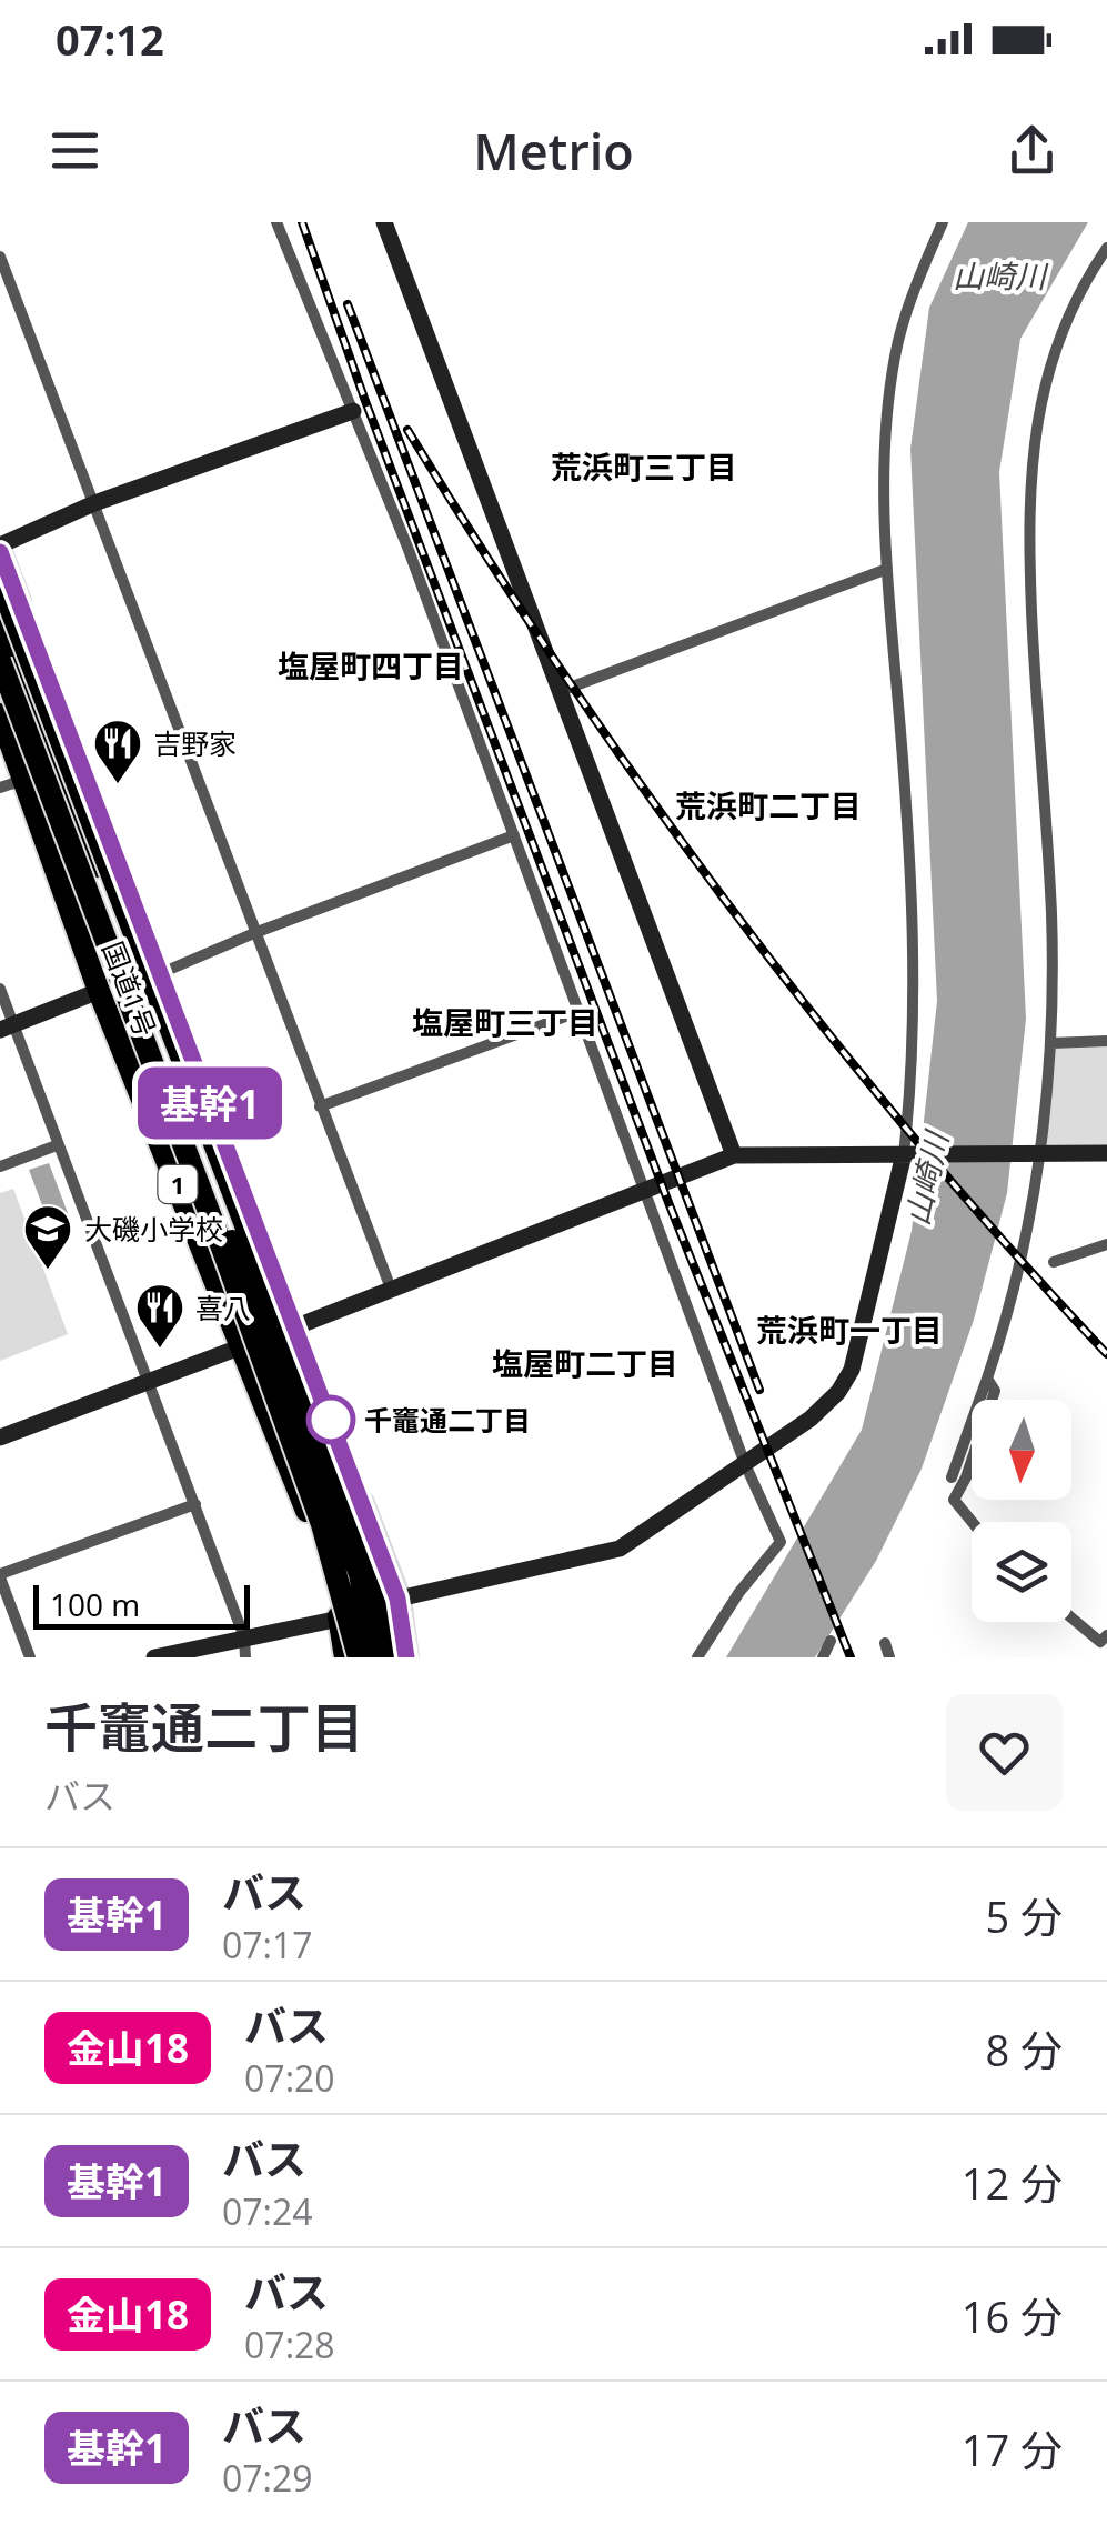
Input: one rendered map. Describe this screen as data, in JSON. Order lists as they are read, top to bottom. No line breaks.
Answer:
{"streets":{"highway":["国道1号","1"]},"districts":["荒浜町三丁目","塩屋町四丁目","荒浜町二丁目","塩屋町三丁目","荒浜町一丁目","塩屋町二丁目"],"water":["山崎川"],"places":{"restaurant":["吉野家","喜八"],"school or university":["大磯小学校"],"other":["千竈通二丁目"]},"lines":["bus line 基幹1"],"scale_bar":"100 m","north":"bottom","page":{"status":"07:12","header":"Metrio","on_map":"基幹1","scale":"100 m","heading":["千竈通二丁目","バス"],"list":[{"mark":"基幹1","name":"バス","note":"07:17","value":"5 分"},{"mark":"金山18","name":"バス","note":"07:20","value":"8 分"},{"mark":"基幹1","name":"バス","note":"07:24","value":"12 分"},{"mark":"金山18","name":"バス","note":"07:28","value":"16 分"},{"mark":"基幹1","name":"バス","note":"07:29","value":"17 分"}]}}
